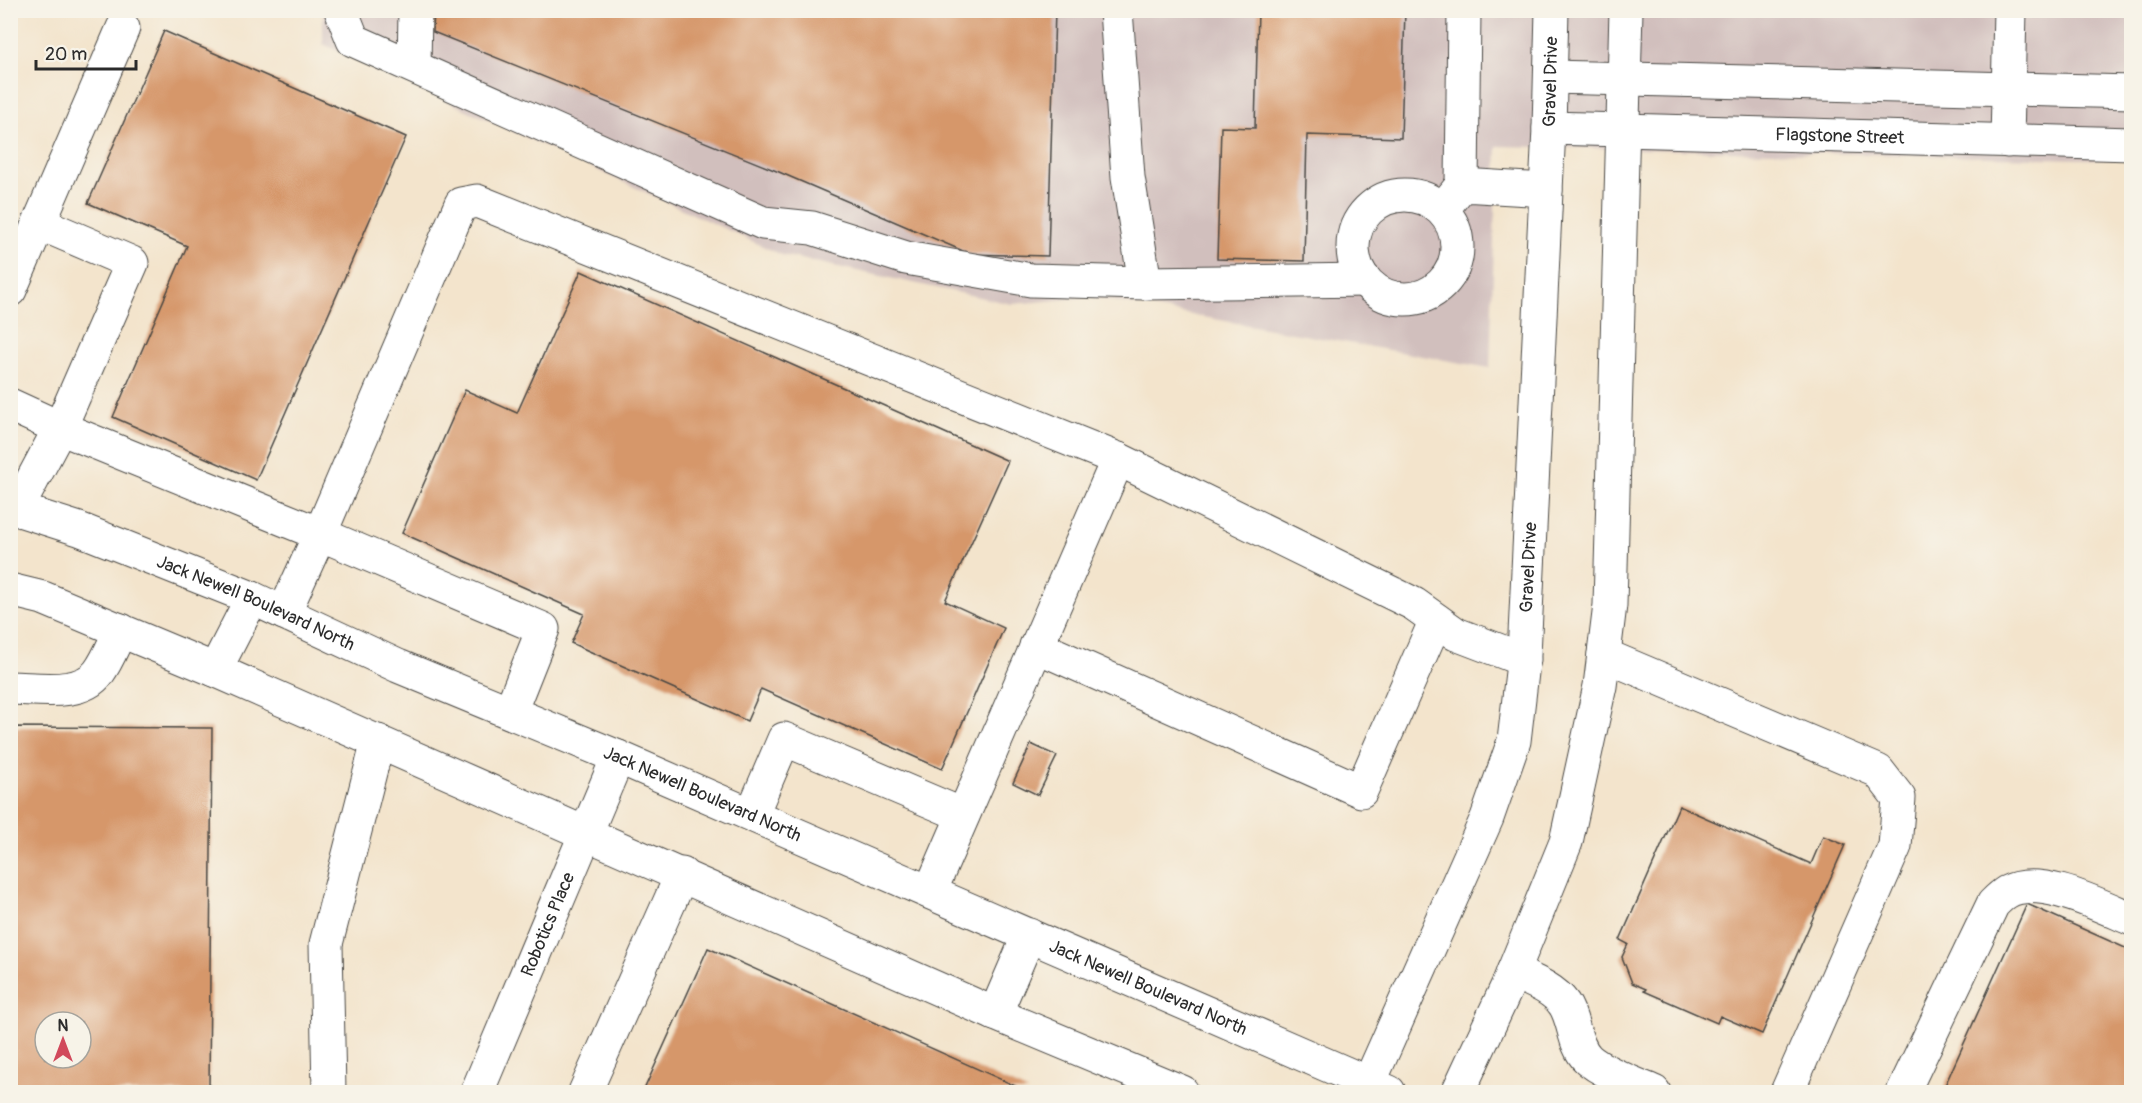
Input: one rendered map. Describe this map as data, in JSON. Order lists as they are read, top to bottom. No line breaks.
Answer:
{"streets":{"street":["Gravel Drive","Flagstone Street","Jack Newell Boulevard North","Robotics Place"]},"crossings":[["Gravel Drive","Flagstone Street"],["Gravel Drive","Jack Newell Boulevard North"],["Jack Newell Boulevard North","Robotics Place"]],"scale_bar":"20 m","north":"top"}
